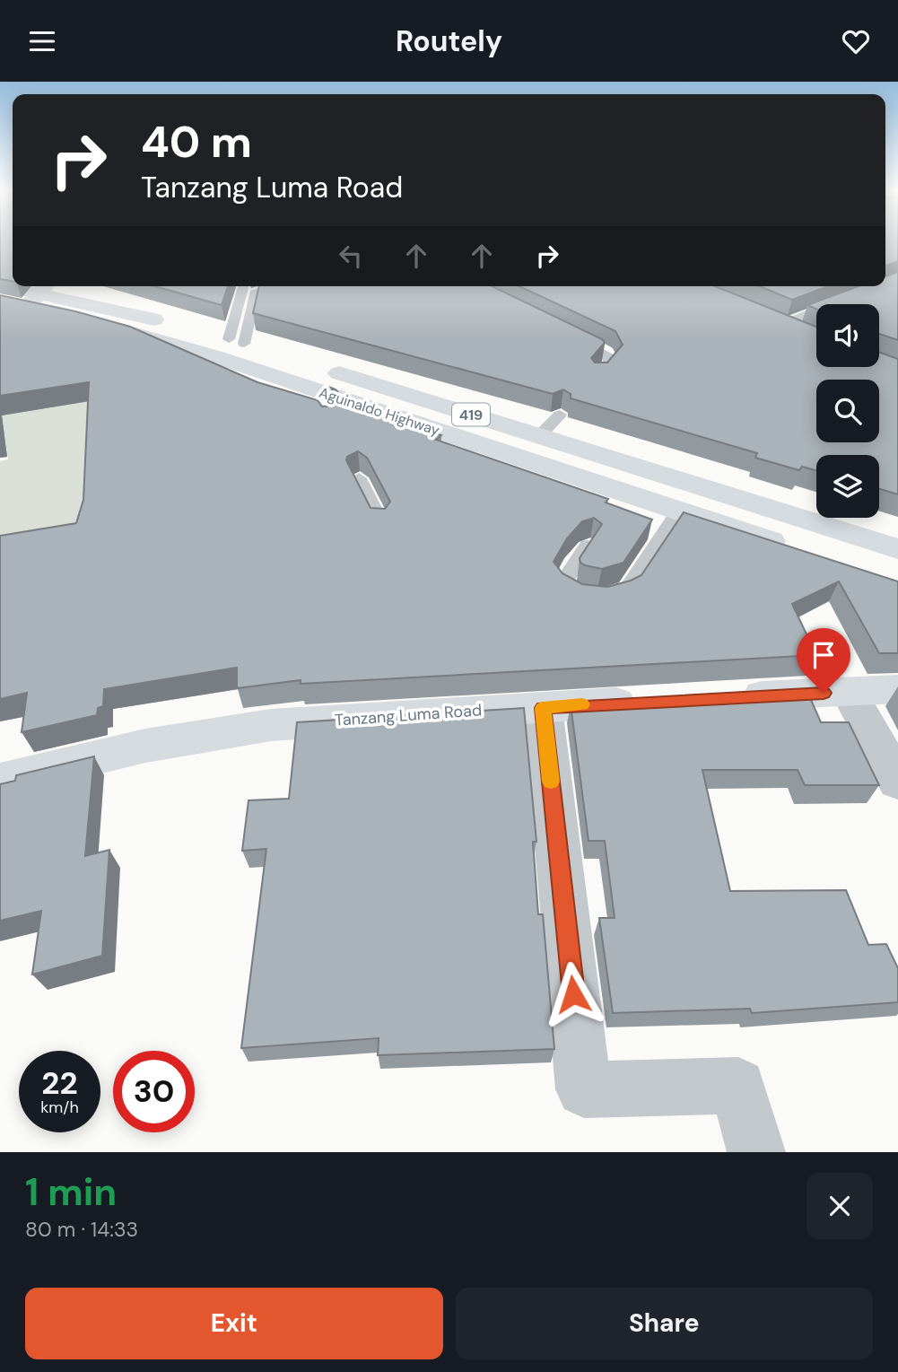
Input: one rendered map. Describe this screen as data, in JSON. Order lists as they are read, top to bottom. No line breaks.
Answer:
{"streets":{"main road":["Aguinaldo Highway","419","Tanzang Luma Road"]},"page":{"header":"Routely","turn":["40 m","Tanzang Luma Road"],"speed":"22 km/h","limit":"30","heading":["1 min","80 m · 14:33"],"buttons":["Exit","Share"]}}
